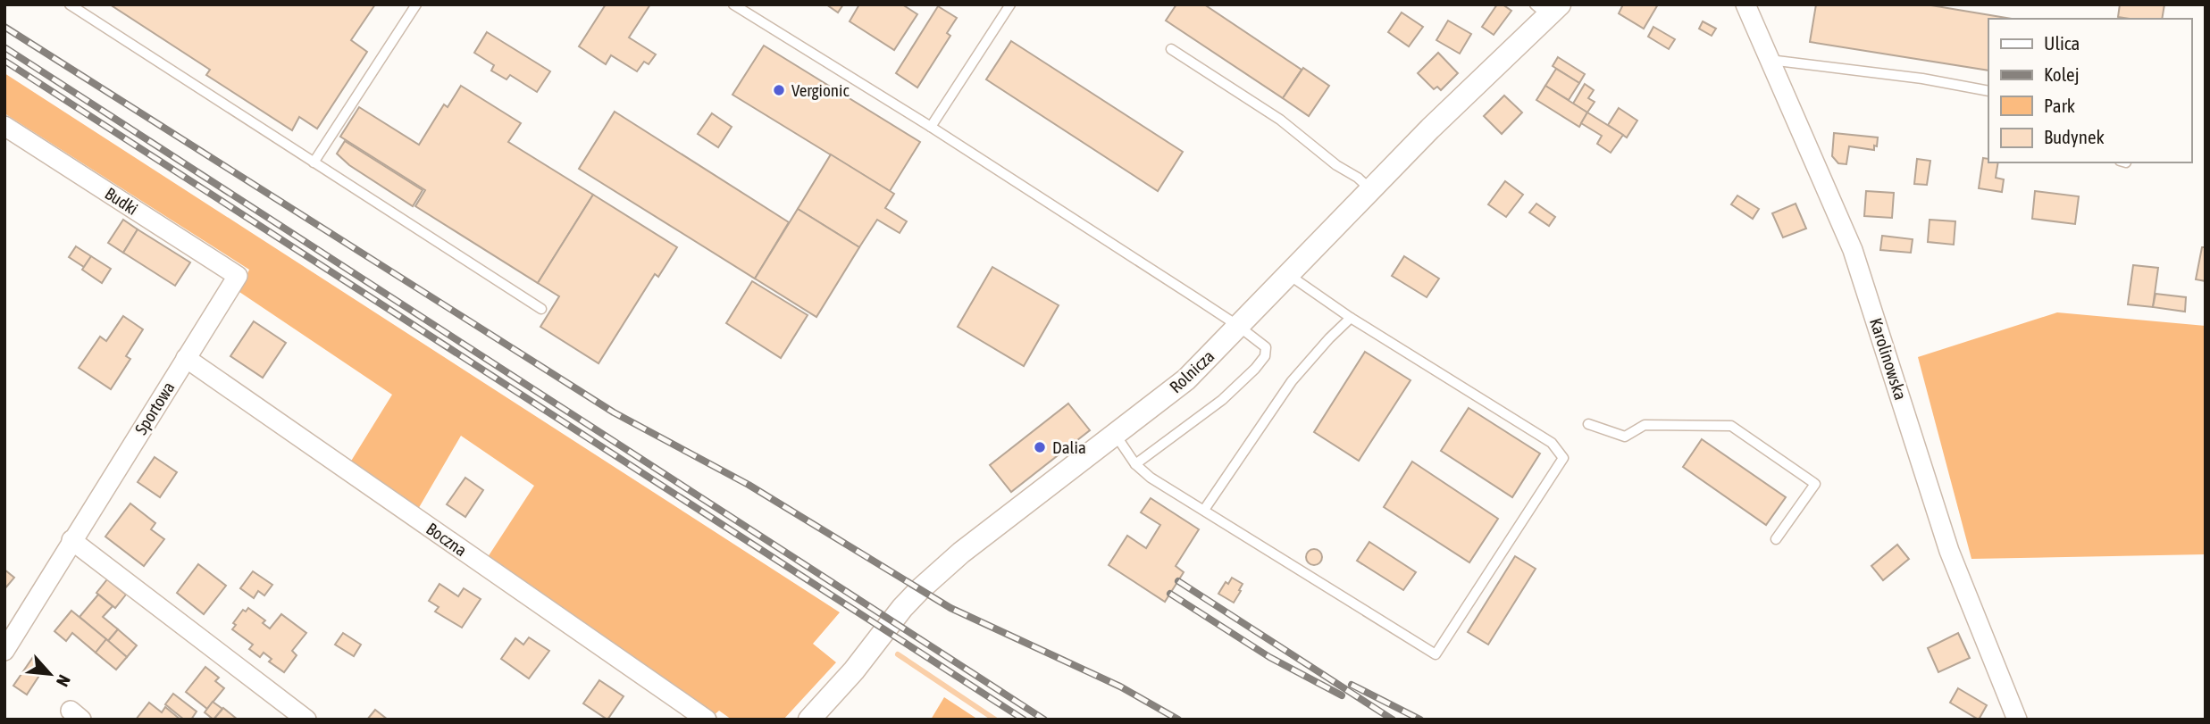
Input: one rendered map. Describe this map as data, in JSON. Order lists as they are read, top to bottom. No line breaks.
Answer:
{"streets":{"street":["Budki","Karolinowska","Rolnicza","Sportowa","Boczna"]},"crossings":[["Budki","Sportowa"],["Sportowa","Boczna"]],"places":["Vergionic","Dalia"],"legend":["Ulica","Kolej","Park","Budynek"],"north":"bottom right"}
